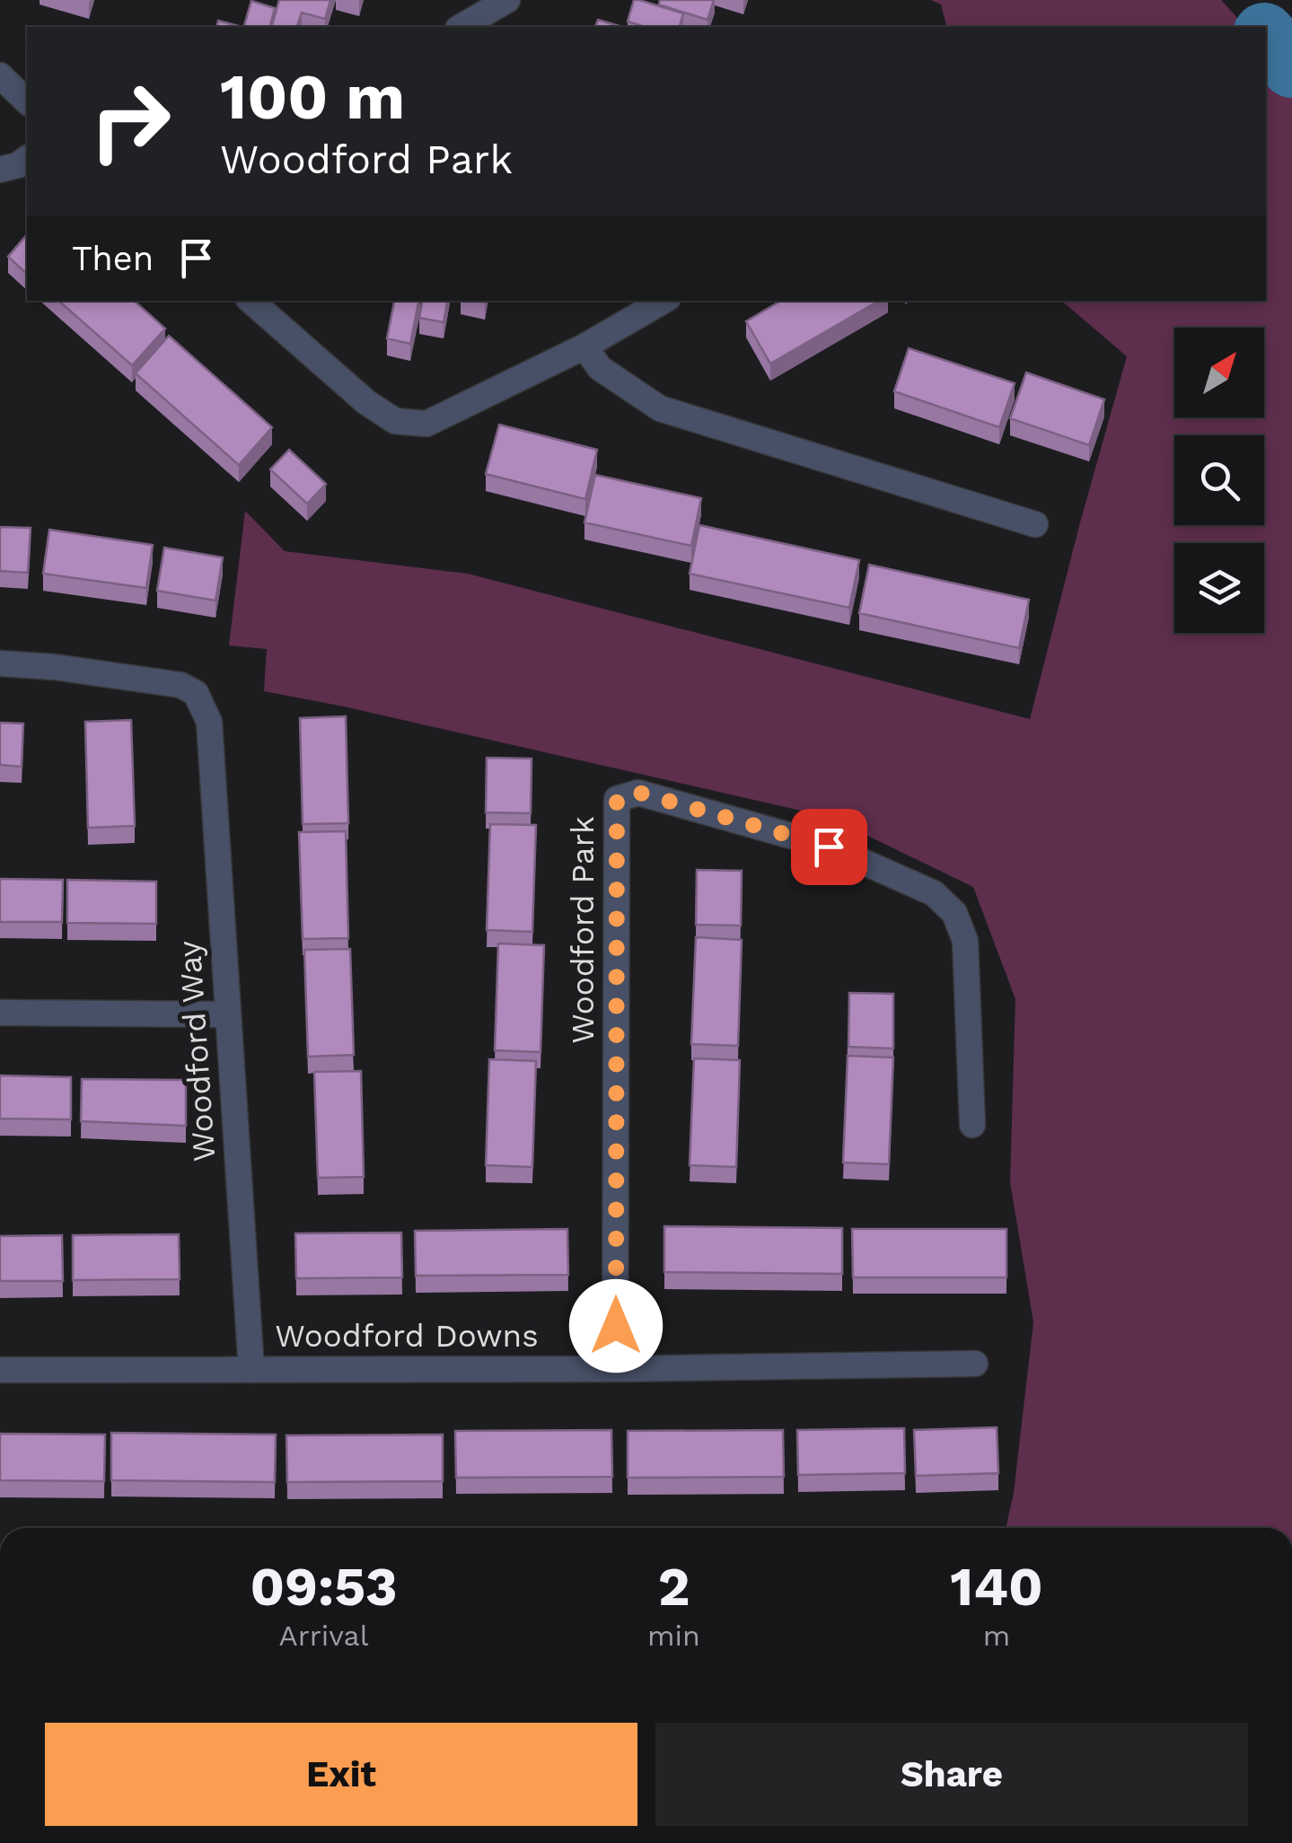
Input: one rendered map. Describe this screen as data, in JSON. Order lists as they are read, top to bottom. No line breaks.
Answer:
{"streets":{"street":["Woodford Park","Woodford Way","Woodford Downs"]},"crossings":[["Woodford Park","Woodford Downs"],["Woodford Way","Woodford Downs"]],"north":"top right","page":{"turn":["100 m","Woodford Park"],"then":"Then","eta":["09:53","Arrival","2","min","140","m"],"buttons":["Exit","Share"]}}
